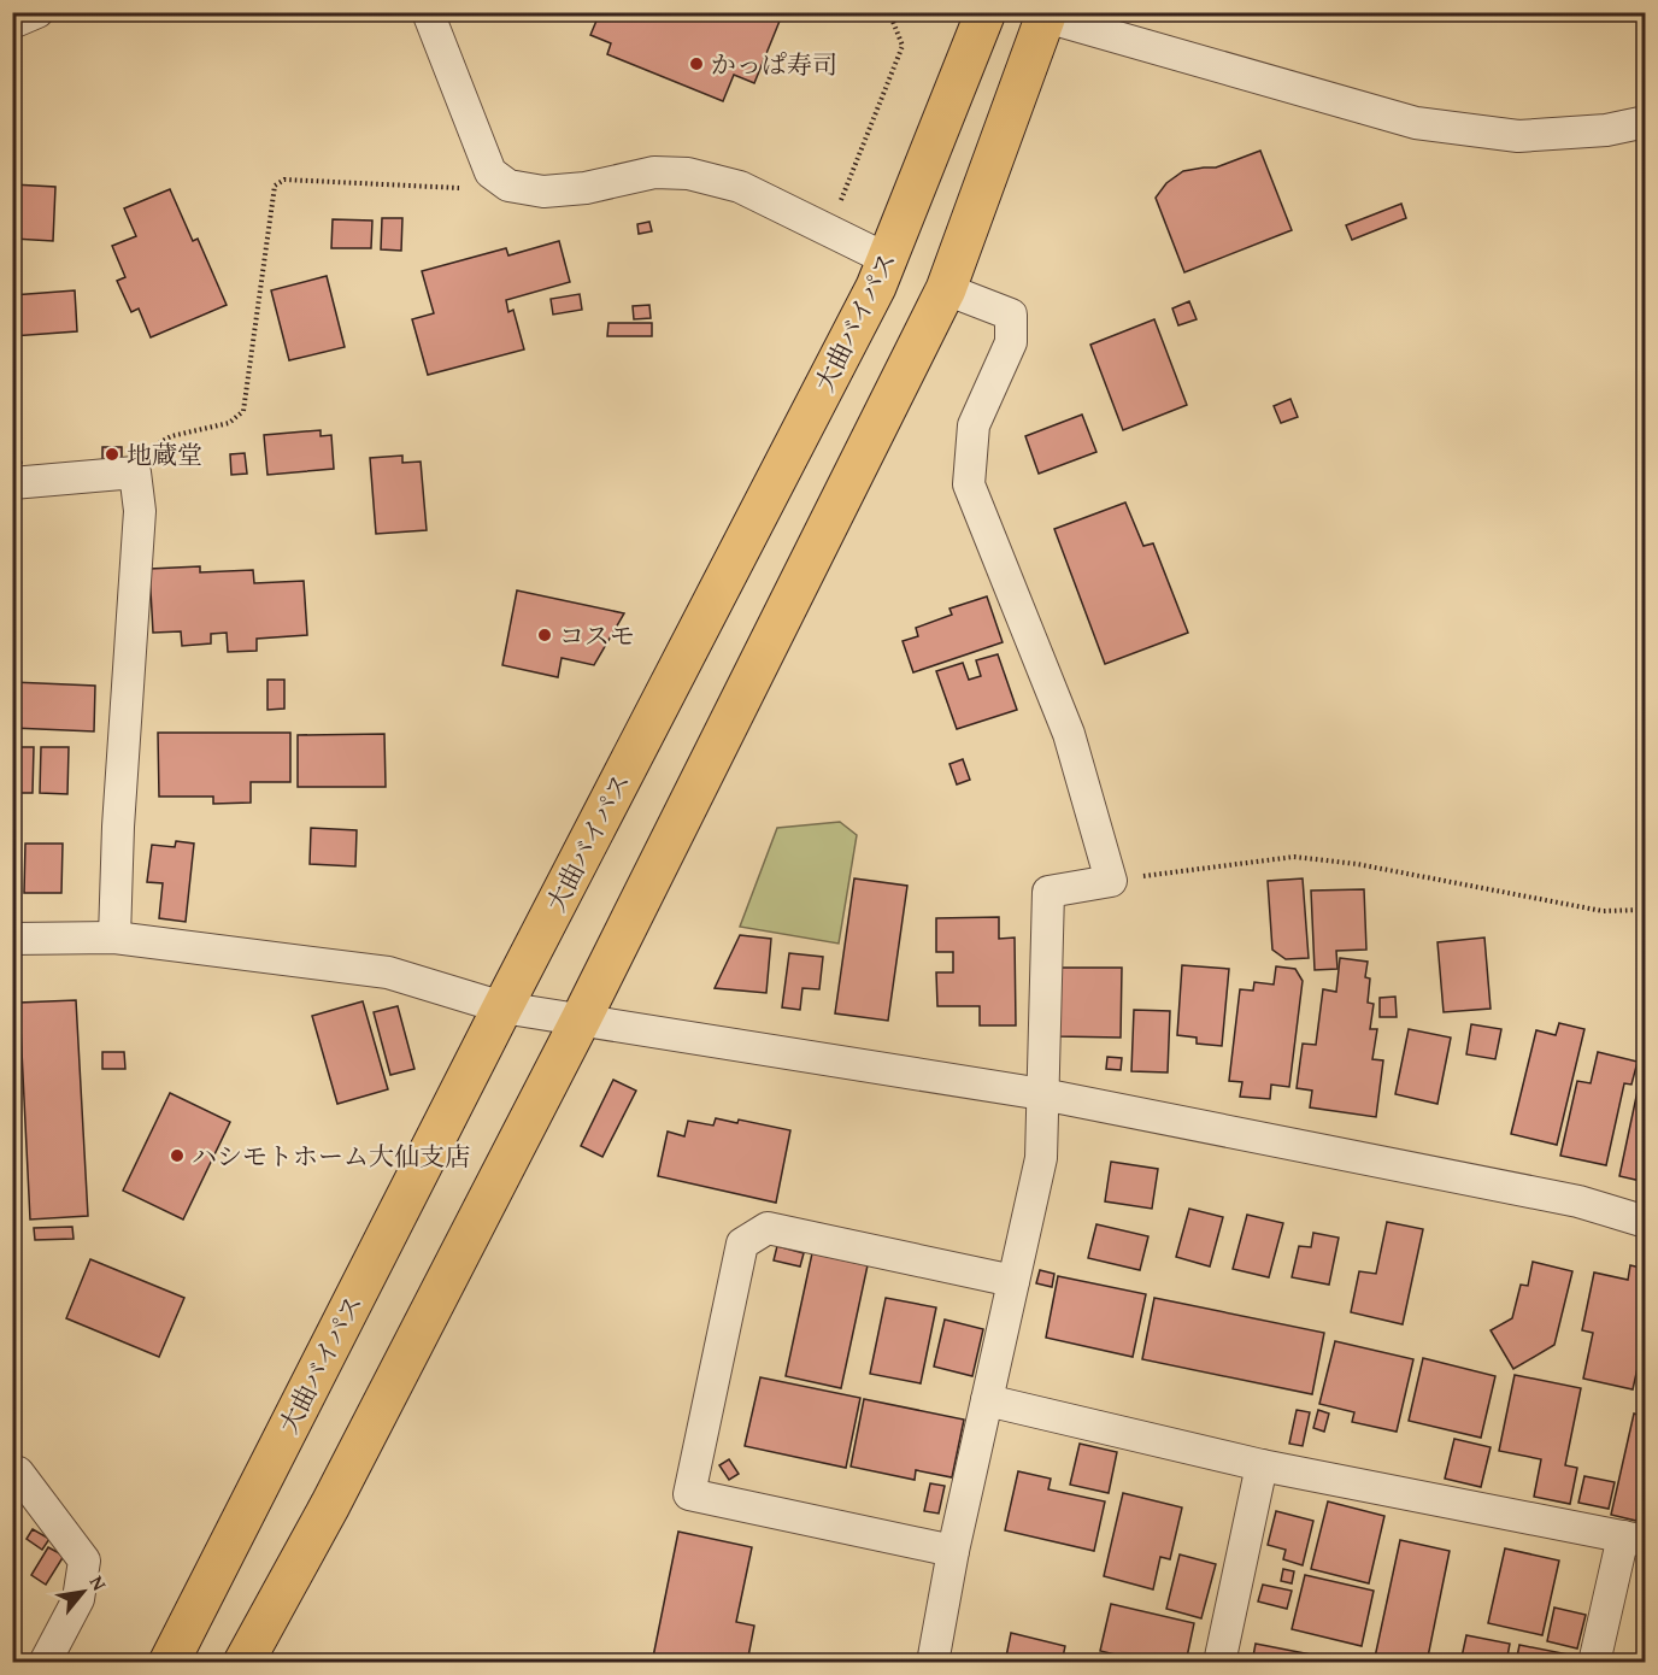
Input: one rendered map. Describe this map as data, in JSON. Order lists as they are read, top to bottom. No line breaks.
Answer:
{"streets":{"highway":["大曲バイパス"]},"places":["かっぱ寿司","地蔵堂","コスモ","ハシモトホーム大仙支店"],"north":"top right"}
